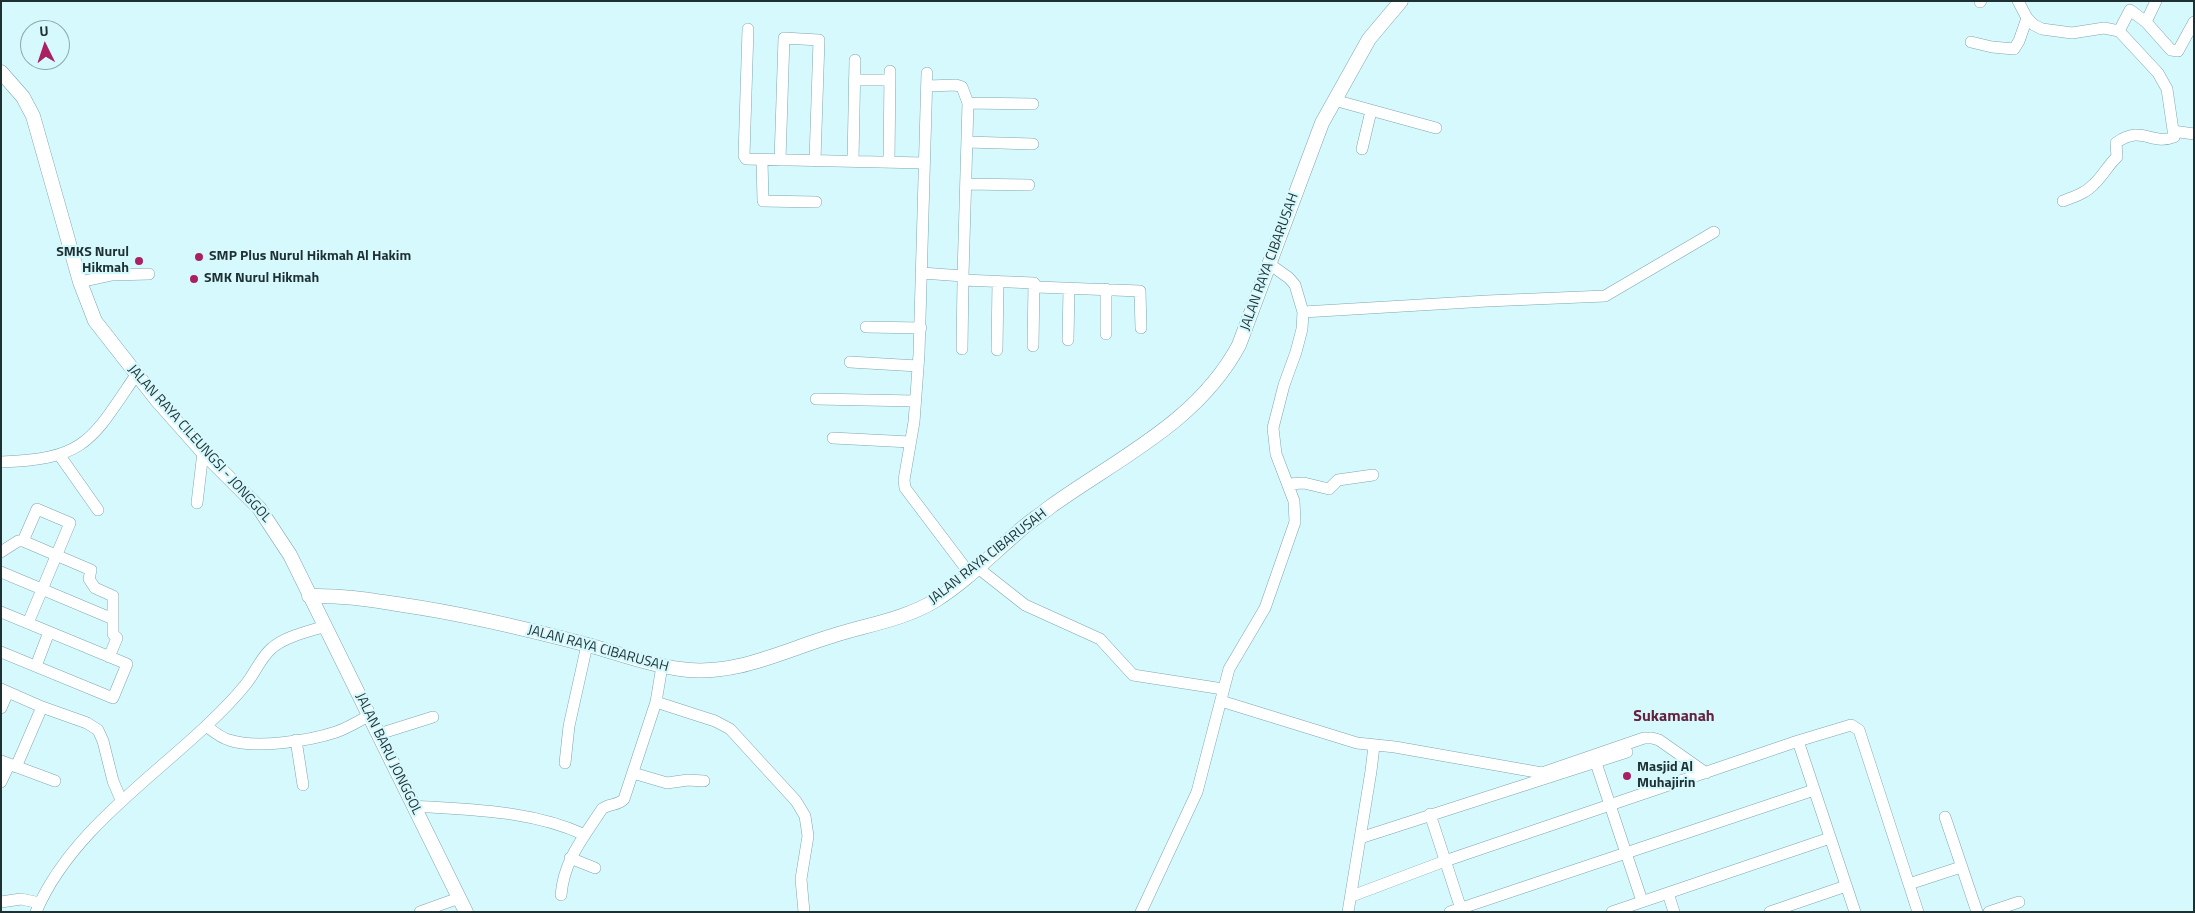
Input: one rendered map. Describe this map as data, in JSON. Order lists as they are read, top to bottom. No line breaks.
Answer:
{"streets":{"main road":["JALAN RAYA CIBARUSAH","JALAN RAYA CILEUNGSI - JONGGOL","JALAN BARU JONGGOL"]},"crossings":[["JALAN RAYA CIBARUSAH","JALAN RAYA CILEUNGSI - JONGGOL"],["JALAN RAYA CIBARUSAH","JALAN BARU JONGGOL"],["JALAN RAYA CILEUNGSI - JONGGOL","JALAN BARU JONGGOL"]],"districts":["Sukamanah"],"places":["SMP Plus Nurul Hikmah Al Hakim","SMKS Nurul Hikmah","SMK Nurul Hikmah","Masjid Al Muhajirin"],"north":"top"}
